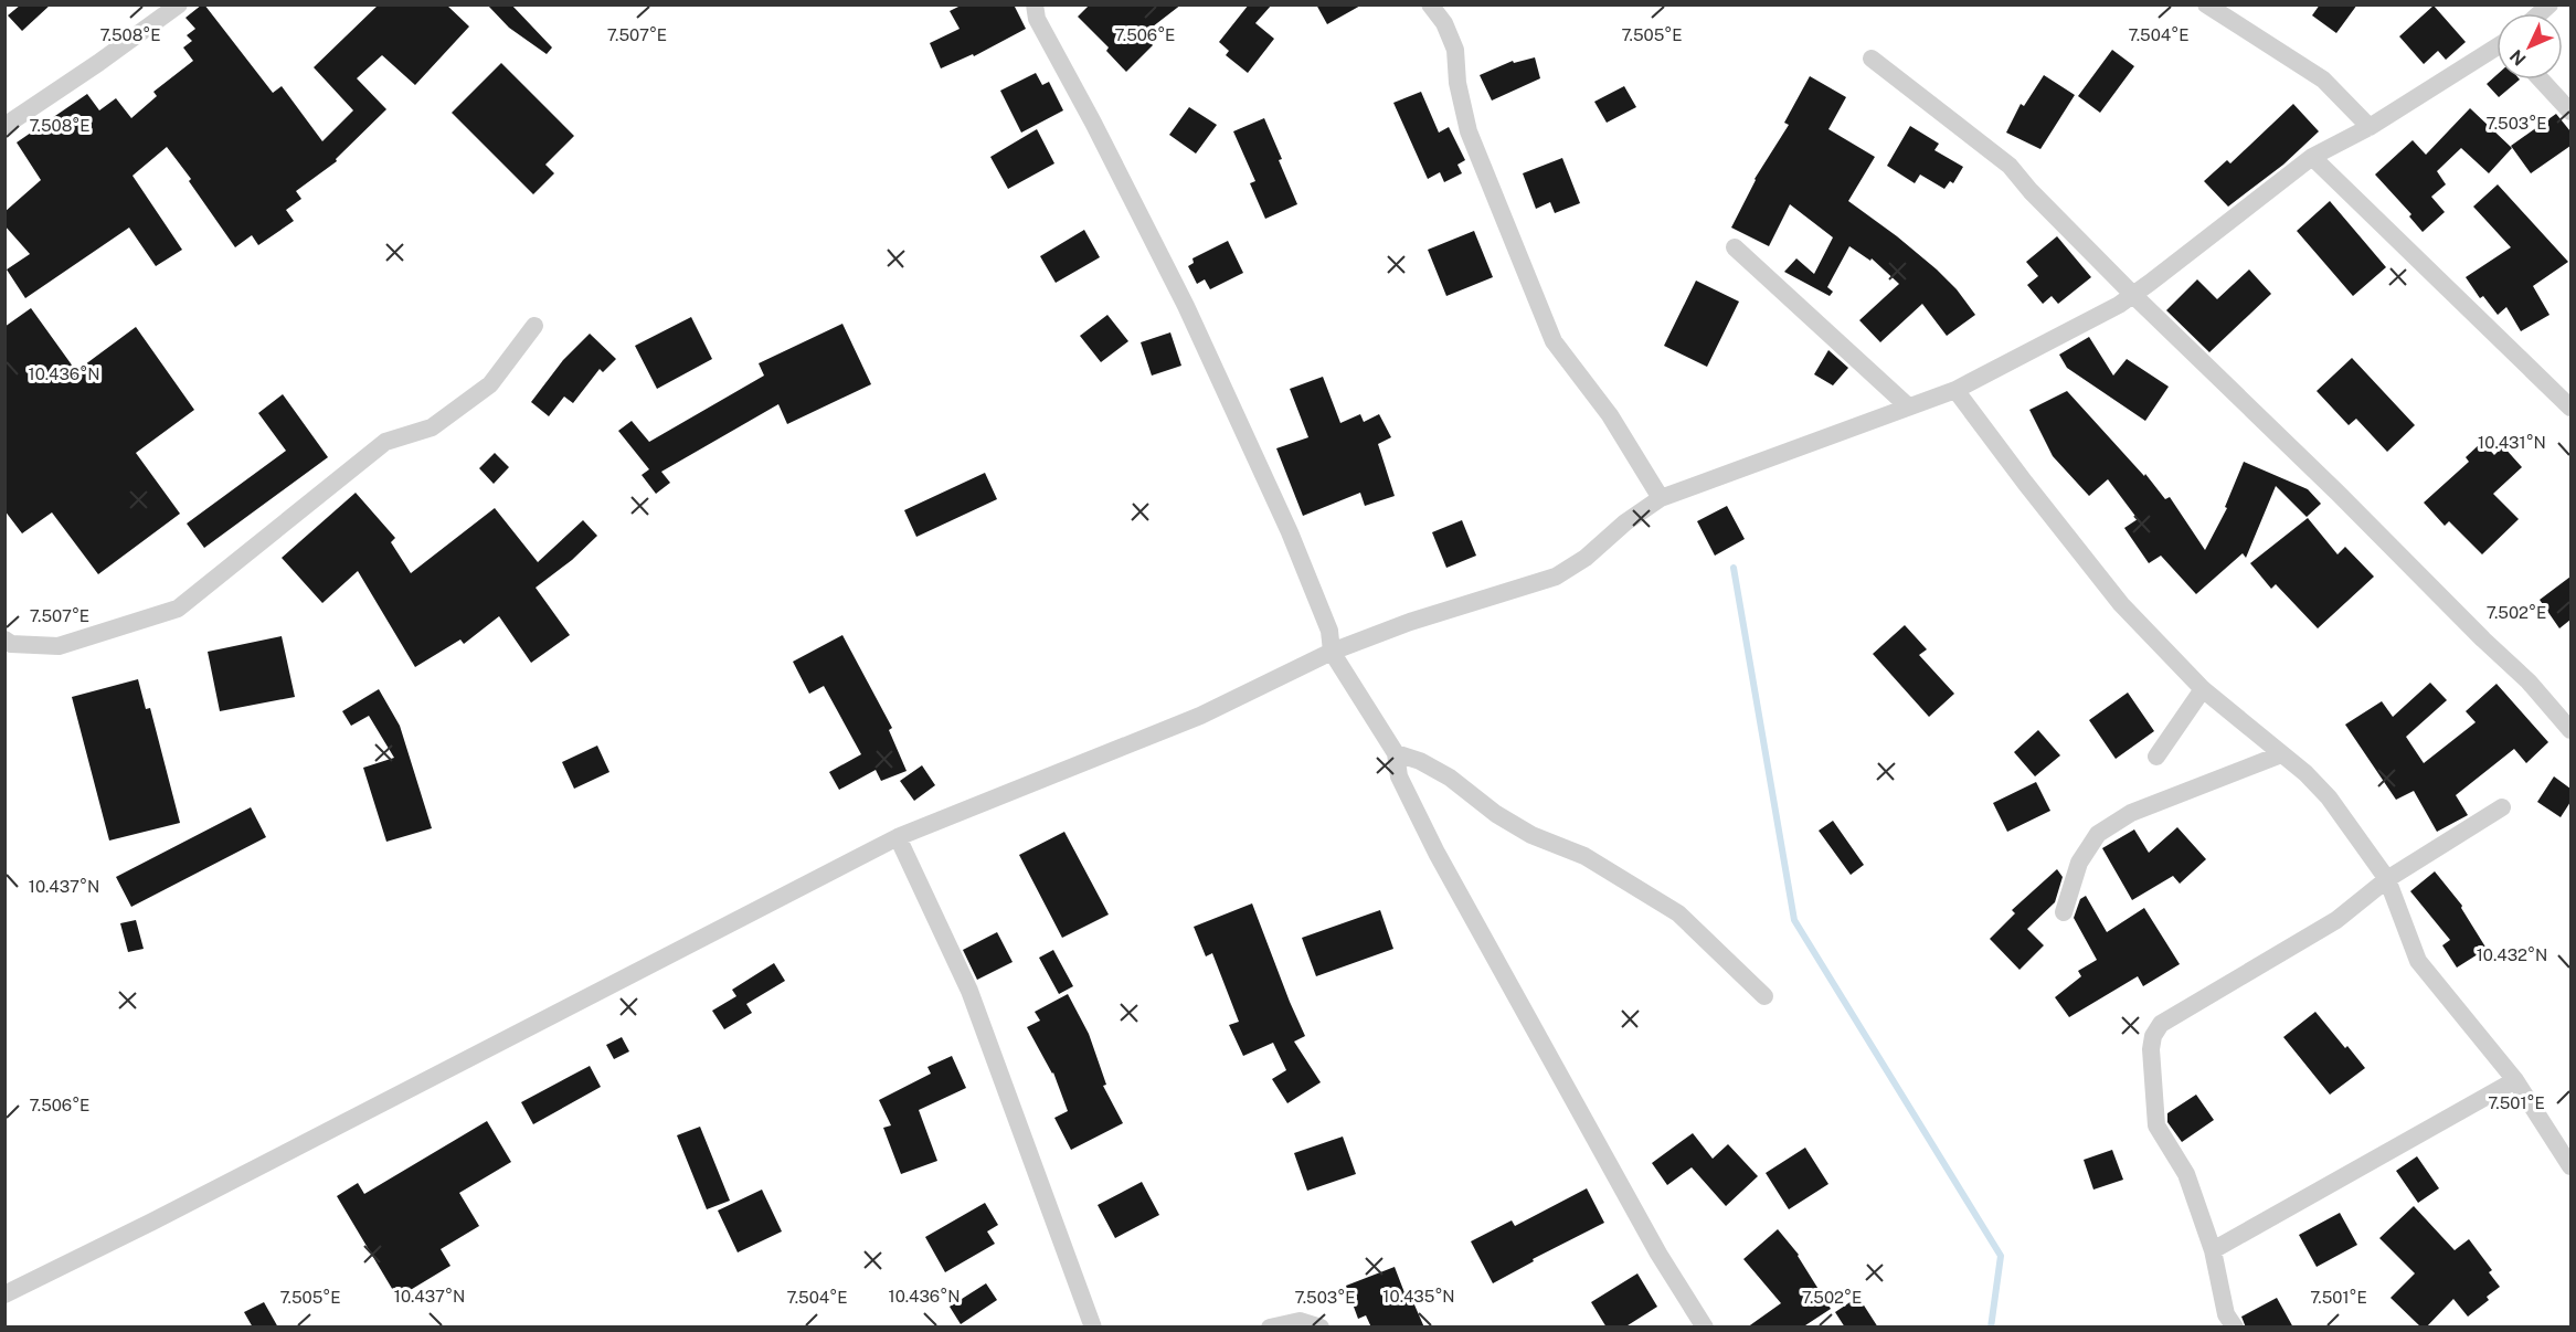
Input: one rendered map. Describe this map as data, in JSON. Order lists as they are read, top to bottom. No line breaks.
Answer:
{"north":"bottom left","coordinates":["7.508°E","7.507°E","7.506°E","7.505°E","7.504°E","7.503°E","10.436°N","10.431°N","7.502°E","10.437°N","10.432°N","7.501°E","10.435°N"]}
